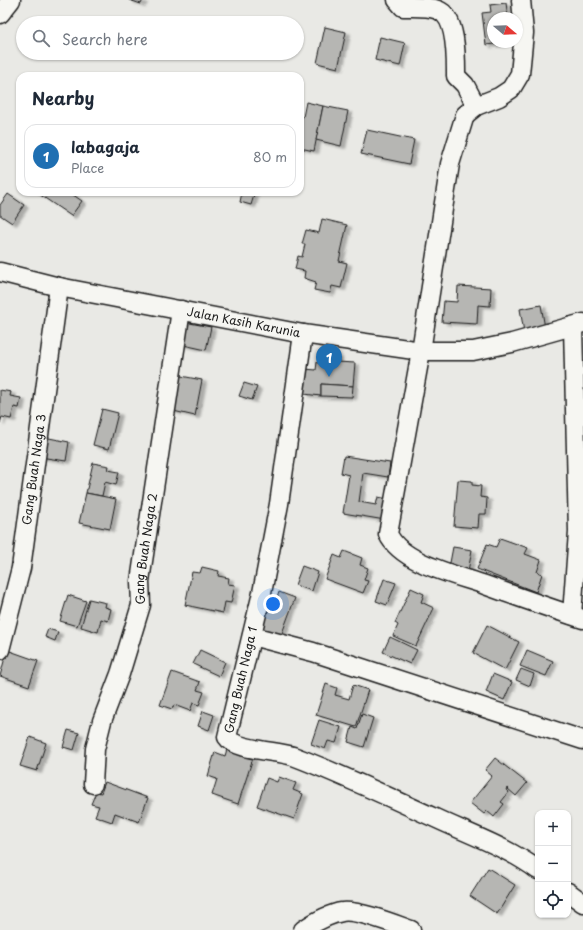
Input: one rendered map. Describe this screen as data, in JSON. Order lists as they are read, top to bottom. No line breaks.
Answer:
{"streets":{"street":["Jalan Kasih Karunia","Gang Buah Naga 3","Gang Buah Naga 2","Gang Buah Naga 1"]},"crossings":[["Jalan Kasih Karunia","Gang Buah Naga 3"],["Jalan Kasih Karunia","Gang Buah Naga 2"],["Jalan Kasih Karunia","Gang Buah Naga 1"]],"north":"right","page":{"search":"Search here","heading":"Nearby","list":[{"mark":"1","name":"labagaja","note":"Place","value":"80 m"}],"pins":"1","map_buttons":["+","−"]}}
